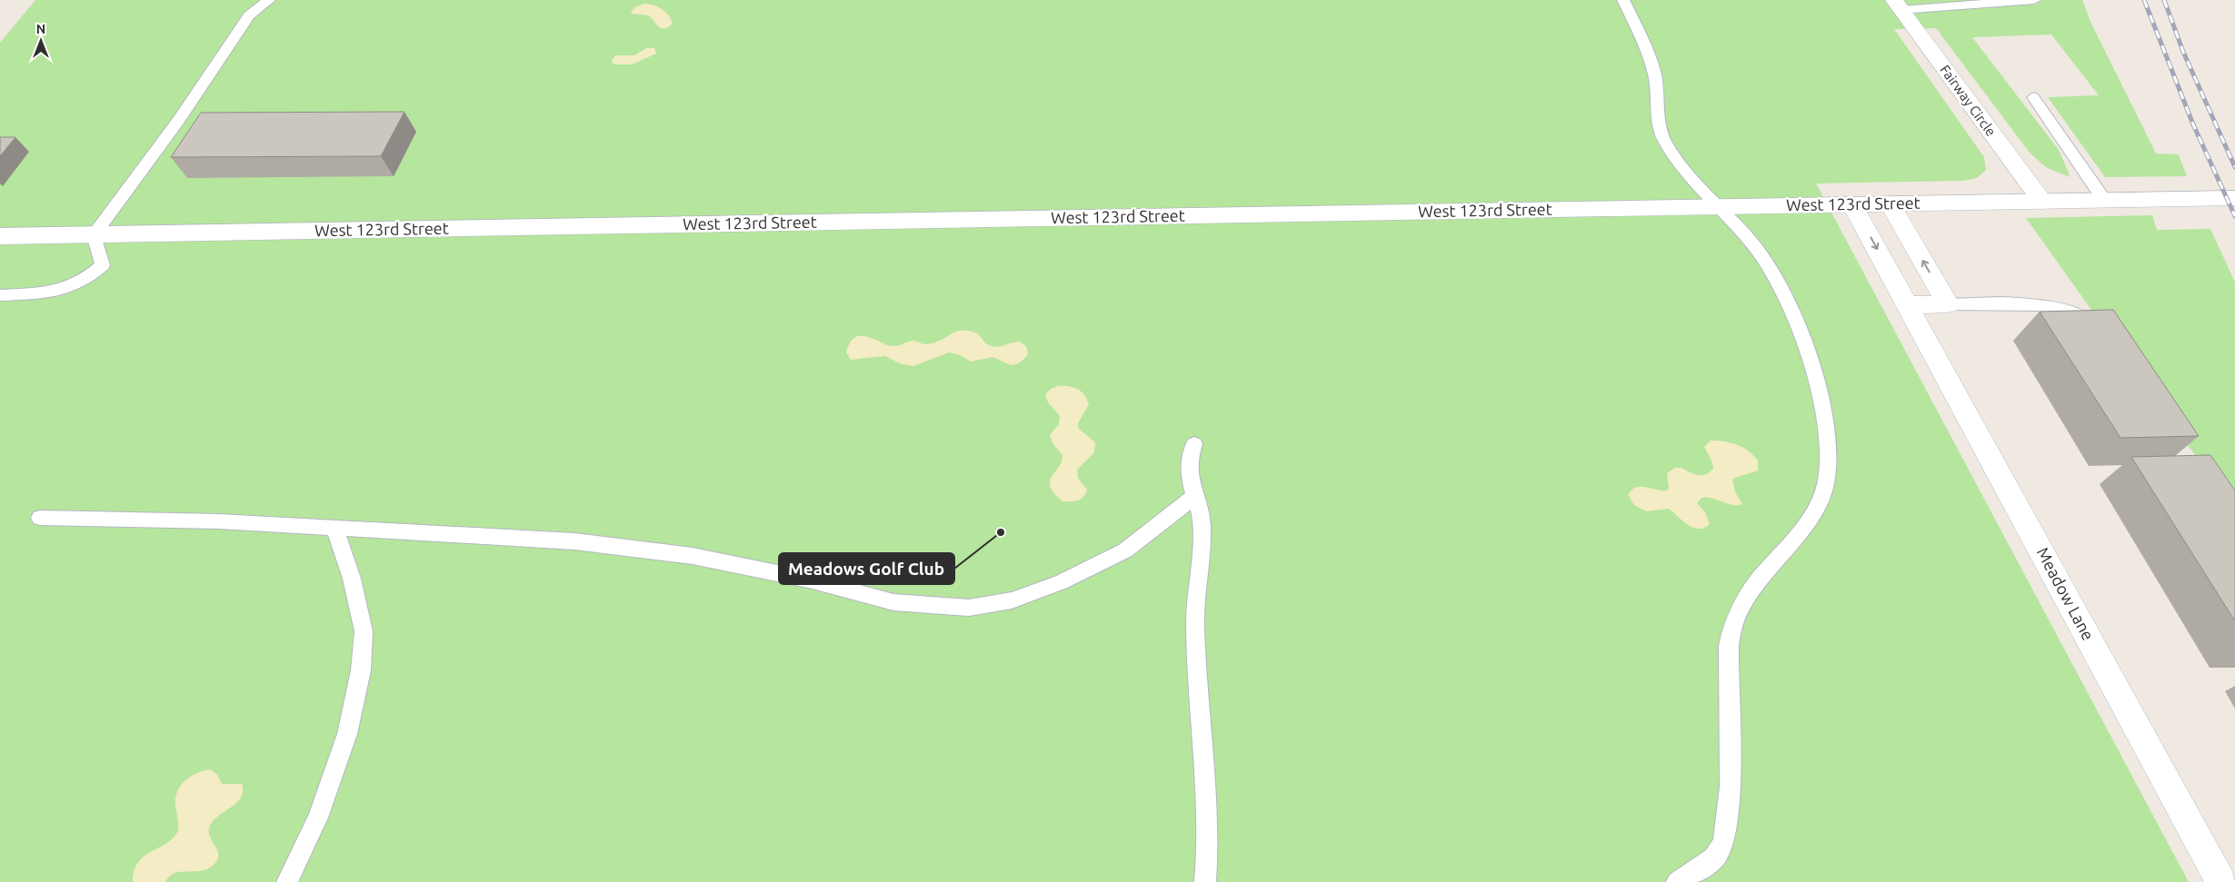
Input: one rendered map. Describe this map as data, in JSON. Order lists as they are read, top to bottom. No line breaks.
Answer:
{"streets":{"street":["Fairway Circle","West 123rd Street","Meadow Lane"]},"crossings":[["Fairway Circle","West 123rd Street"],["West 123rd Street","Meadow Lane"]],"places":["Meadows Golf Club"],"north":"top"}
